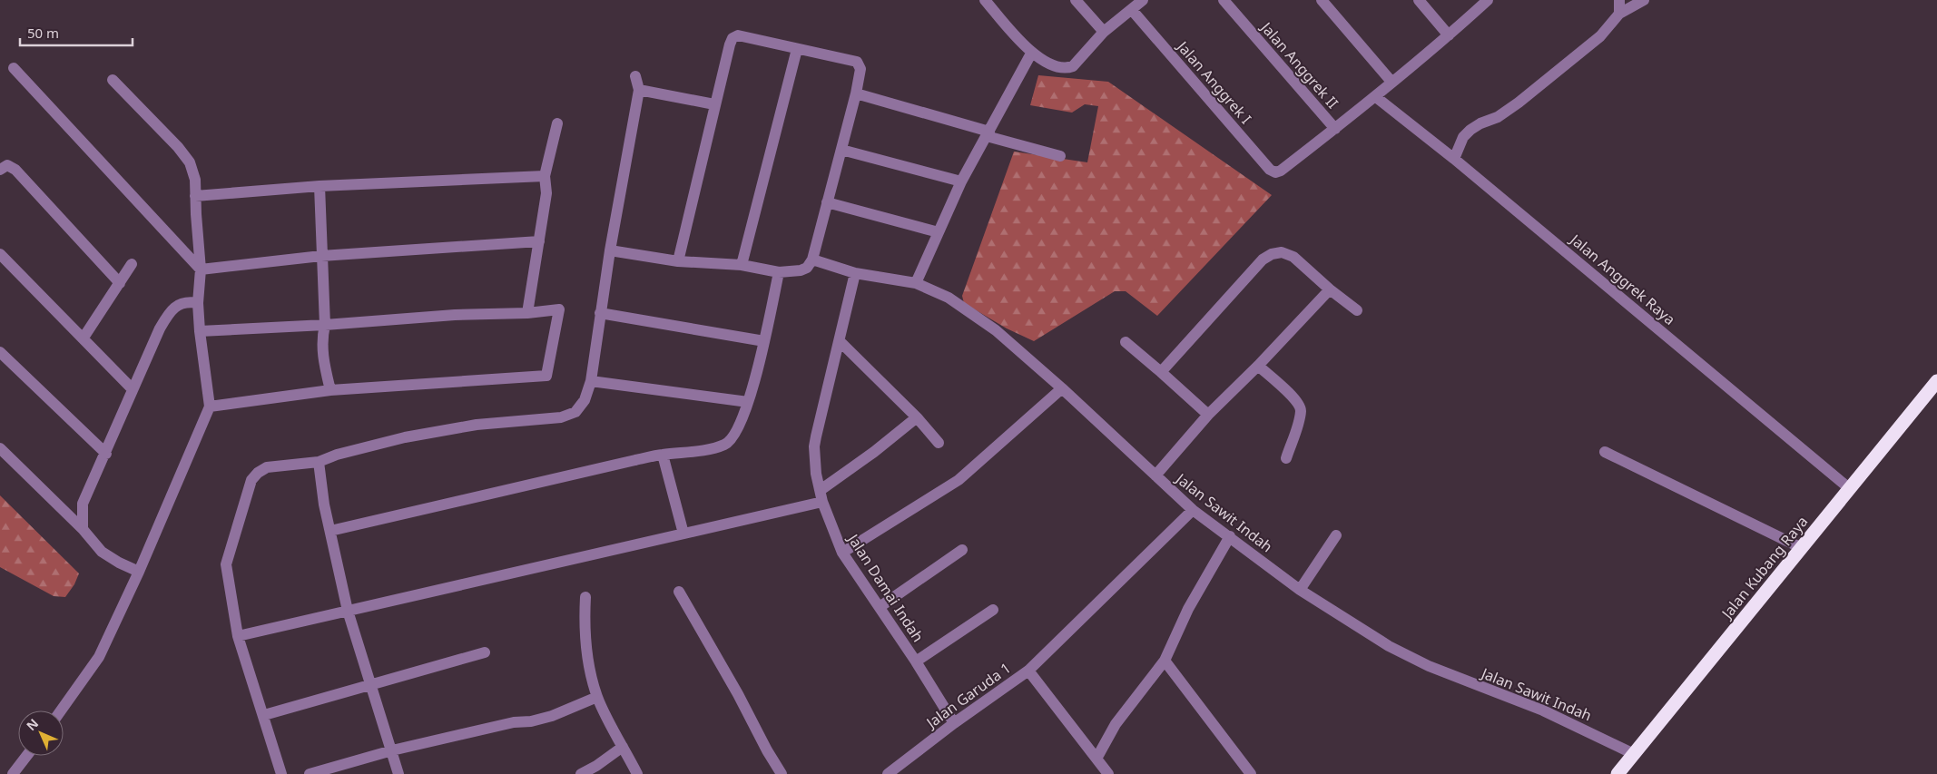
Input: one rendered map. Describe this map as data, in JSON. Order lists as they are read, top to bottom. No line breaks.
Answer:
{"streets":{"highway":["Jalan Kubang Raya"],"street":["Jalan Anggrek II","Jalan Anggrek I","Jalan Anggrek Raya","Jalan Sawit Indah","Jalan Damai Indah","Jalan Garuda 1"]},"crossings":[["Jalan Anggrek II","Jalan Anggrek I"],["Jalan Anggrek Raya","Jalan Kubang Raya"],["Jalan Sawit Indah","Jalan Kubang Raya"],["Jalan Sawit Indah","Jalan Damai Indah"],["Jalan Damai Indah","Jalan Garuda 1"]],"scale_bar":"50 m","north":"top left"}
